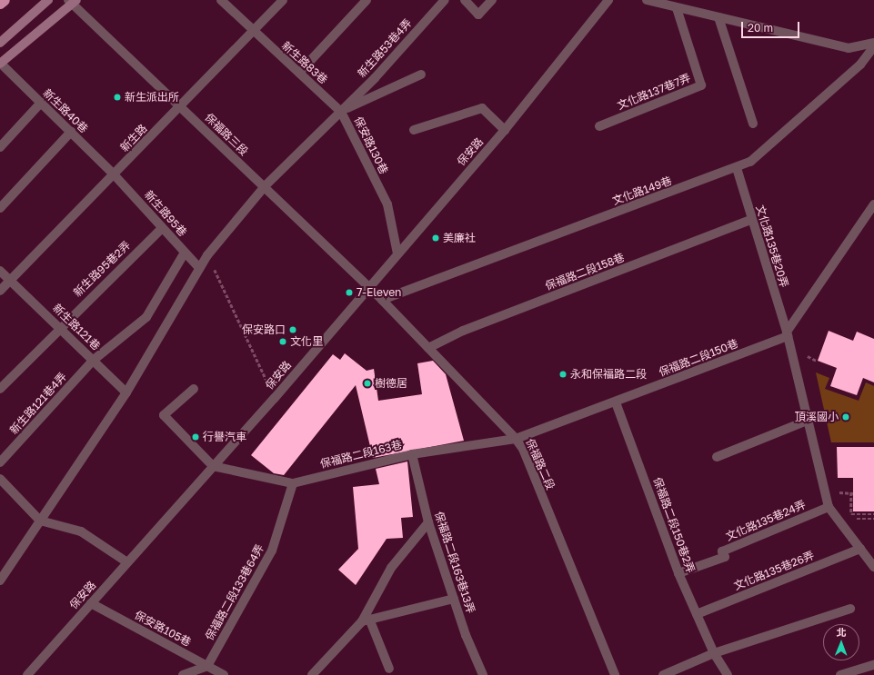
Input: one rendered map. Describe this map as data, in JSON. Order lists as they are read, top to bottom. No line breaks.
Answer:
{"streets":{"street":["新生路53巷4弄","新生路83巷","文化路137巷7弄","新生路40巷","保福路三段","新生路","保安路130巷","保安路","文化路149巷","新生路95巷","文化路135巷20弄","新生路95巷2弄","保福路二段158巷","新生路121巷","保福路二段150巷","新生路121巷4弄","保福路二段163巷","保福路二段","文化路135巷24弄","保福路二段150巷2弄","保福路二段163巷13弄","文化路135巷26弄","保福路二段133巷64弄","保安路105巷"]},"crossings":[["新生路53巷4弄","新生路83巷"],["新生路53巷4弄","保福路三段"],["新生路53巷4弄","保安路130巷"],["新生路53巷4弄","新生路95巷"],["新生路53巷4弄","新生路121巷"],["新生路83巷","新生路"],["新生路83巷","保安路130巷"],["新生路40巷","新生路"],["新生路40巷","新生路95巷"],["保福路三段","新生路"],["保福路三段","保安路"],["保福路三段","保福路二段"],["新生路","新生路95巷"],["新生路","新生路121巷"],["保安路130巷","保安路"],["保安路","保福路二段163巷"],["保安路","保福路二段"],["保安路","保安路105巷"],["文化路149巷","文化路135巷20弄"],["文化路149巷","保福路二段"],["新生路95巷","新生路95巷2弄"],["新生路95巷","新生路121巷4弄"],["文化路135巷20弄","保福路二段158巷"],["文化路135巷20弄","保福路二段150巷"],["文化路135巷20弄","文化路135巷24弄"],["新生路95巷2弄","新生路121巷"],["保福路二段158巷","保福路二段"],["新生路121巷","新生路121巷4弄"],["保福路二段150巷","保福路二段163巷"],["保福路二段150巷","保福路二段"],["保福路二段150巷","保福路二段150巷2弄"],["保福路二段163巷","保福路二段"],["保福路二段163巷","保福路二段163巷13弄"],["保福路二段163巷","保福路二段133巷64弄"],["文化路135巷24弄","保福路二段150巷2弄"],["保福路二段150巷2弄","文化路135巷26弄"],["保福路二段133巷64弄","保安路105巷"]],"places":["新生派出所","美廉社","7-Eleven","保安路口","文化里","永和保福路二段","樹德居","頂溪國小","行譽汽車"],"scale_bar":"20 m","north":"top"}
